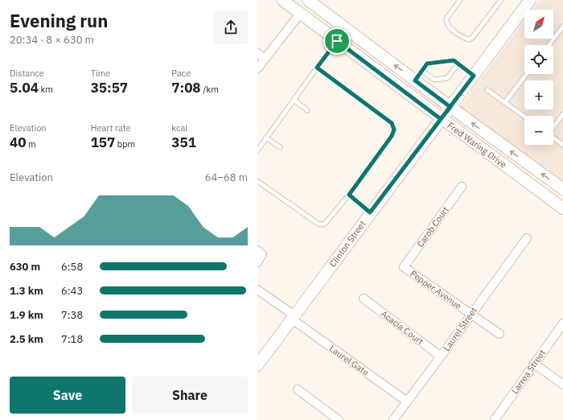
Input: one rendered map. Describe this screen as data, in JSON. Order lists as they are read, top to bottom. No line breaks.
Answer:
{"streets":{"main road":["Fred Waring Drive","Clinton Street"],"street":["Carob Court","Pepper Avenue","Acacia Court","Laurel Street","Laurel Gate","Larrea Street"]},"crossings":[["Fred Waring Drive","Clinton Street"],["Carob Court","Pepper Avenue"],["Clinton Street","Laurel Gate"],["Pepper Avenue","Laurel Street"],["Acacia Court","Laurel Street"],["Laurel Street","Laurel Gate"]],"north":"top right","page":{"heading":["Evening run","20:34 · 8 × 630 m"],"map_buttons":["+","−"],"stats":[["Distance","5.04 km"],["Time","35:57"],["Pace","7:08 /km"],["Elevation","40 m"],["Heart rate","157 bpm"],["kcal","351"]],"chart":["Elevation","64–68 m"],"list":[{"name":"630 m","note":"6:58"},{"name":"1.3 km","note":"6:43"},{"name":"1.9 km","note":"7:38"},{"name":"2.5 km","note":"7:18"}],"buttons":["Save","Share"]}}
